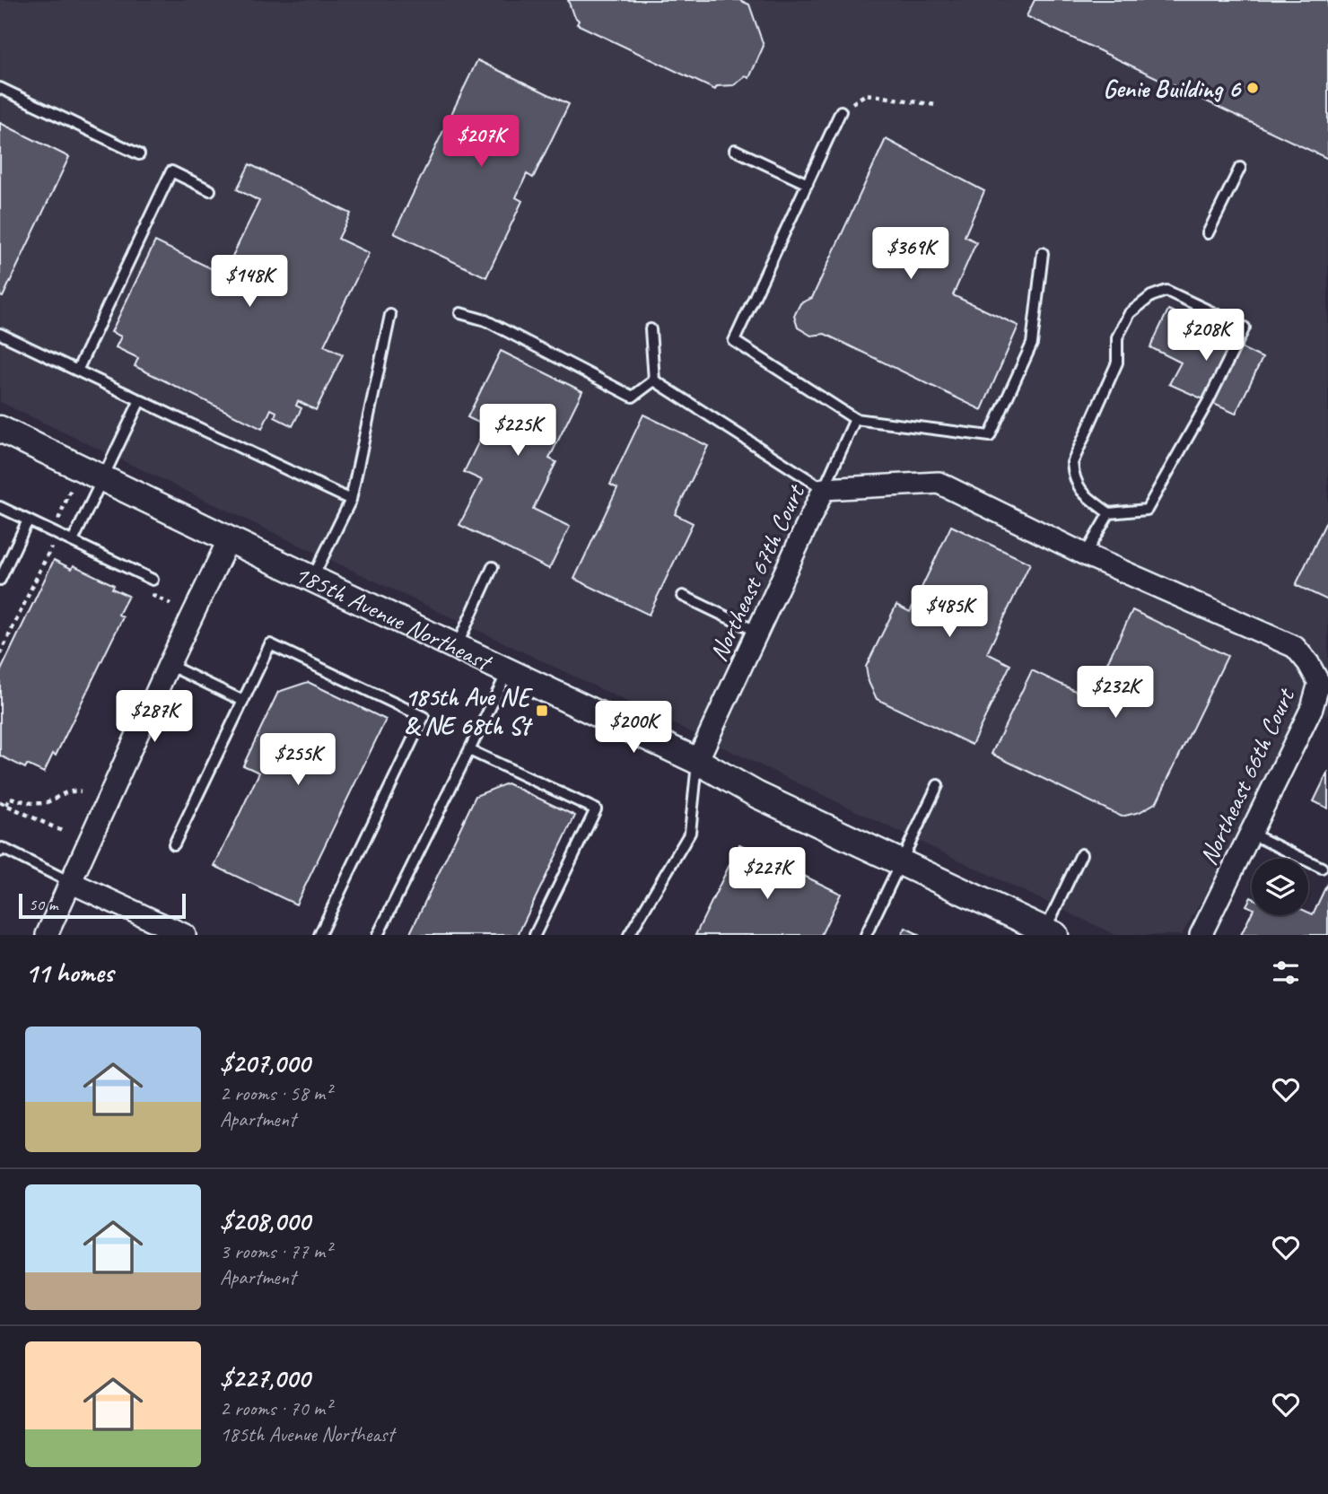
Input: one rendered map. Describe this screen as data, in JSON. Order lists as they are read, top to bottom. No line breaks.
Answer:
{"streets":{"street":["Northeast 67th Court","185th Avenue Northeast","Northeast 66th Court"]},"crossings":[["Northeast 67th Court","185th Avenue Northeast"],["Northeast 67th Court","Northeast 66th Court"]],"places":{"other":["Genie Building 6"],"transit":["185th Ave NE & NE 68th St"]},"scale_bar":"50 m","page":{"price":["$207K","$369K","$148K","$208K","$225K","$485K","$232K","$287K","$200K","$255K","$227K"],"scale":"50 m","heading":"11 homes","list":[{"name":"$207,000","note":"2 rooms · 58 m² · Apartment"},{"name":"$208,000","note":"3 rooms · 77 m² · Apartment"},{"name":"$227,000","note":"2 rooms · 70 m² · 185th Avenue Northeast"}]}}
